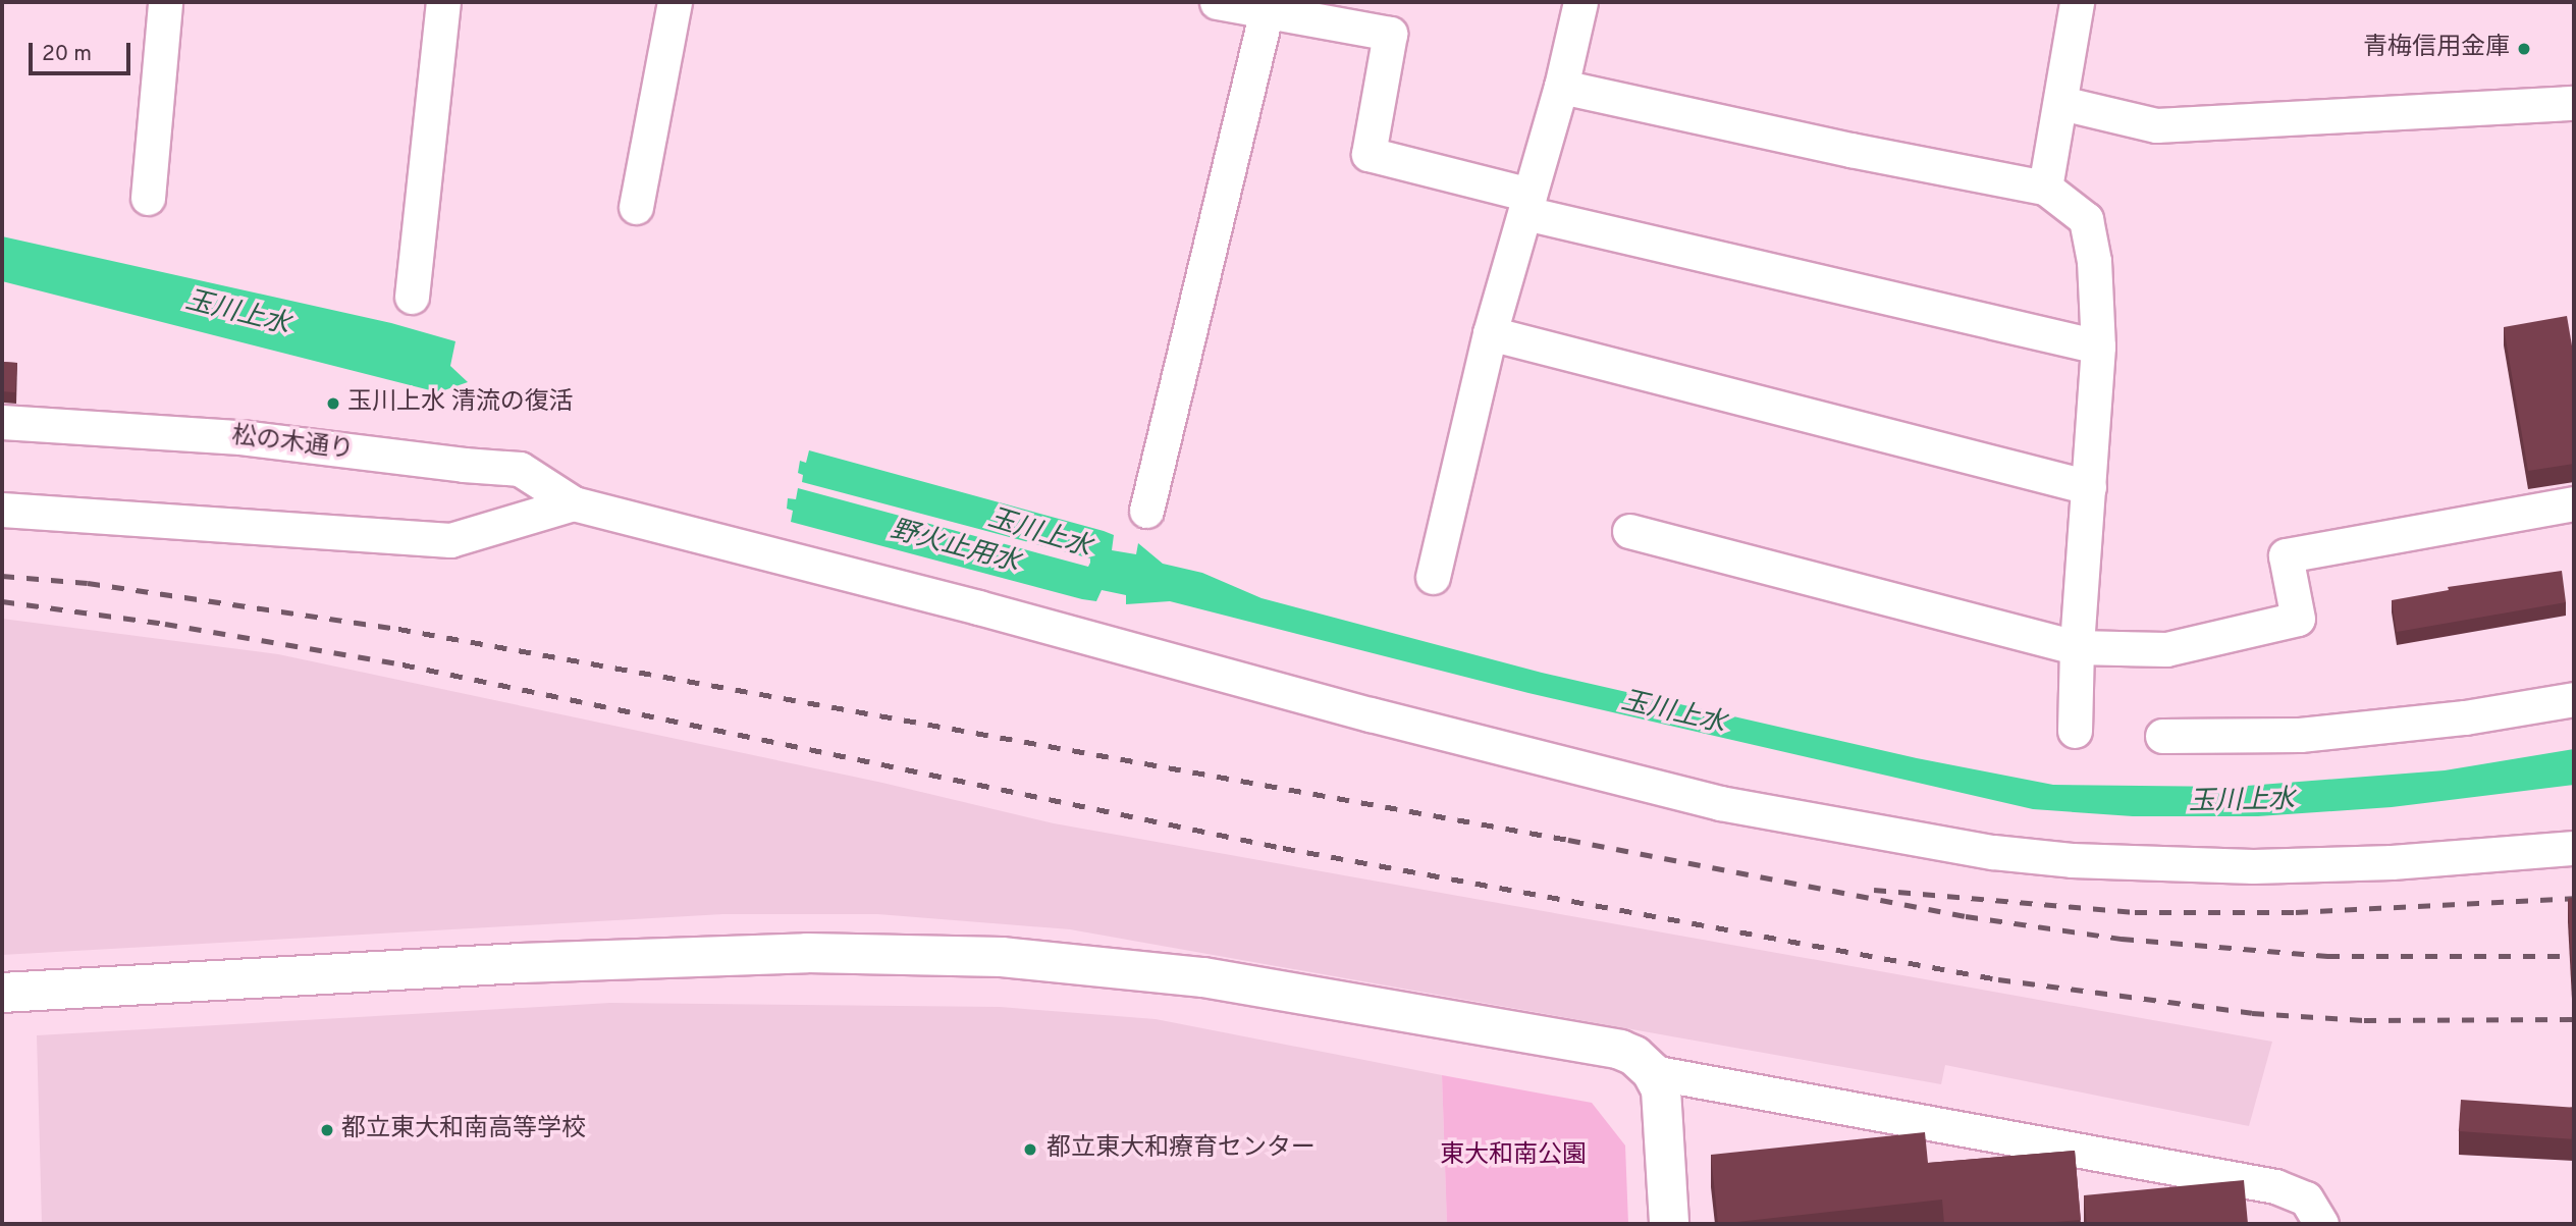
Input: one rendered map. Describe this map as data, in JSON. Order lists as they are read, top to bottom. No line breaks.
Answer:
{"streets":{"street":["松の木通り"]},"water":["玉川上水","野火止用水"],"parks":["東大和南公園"],"places":["青梅信用金庫","玉川上水 清流の復活","都立東大和南高等学校","都立東大和療育センター"],"scale_bar":"20 m"}
